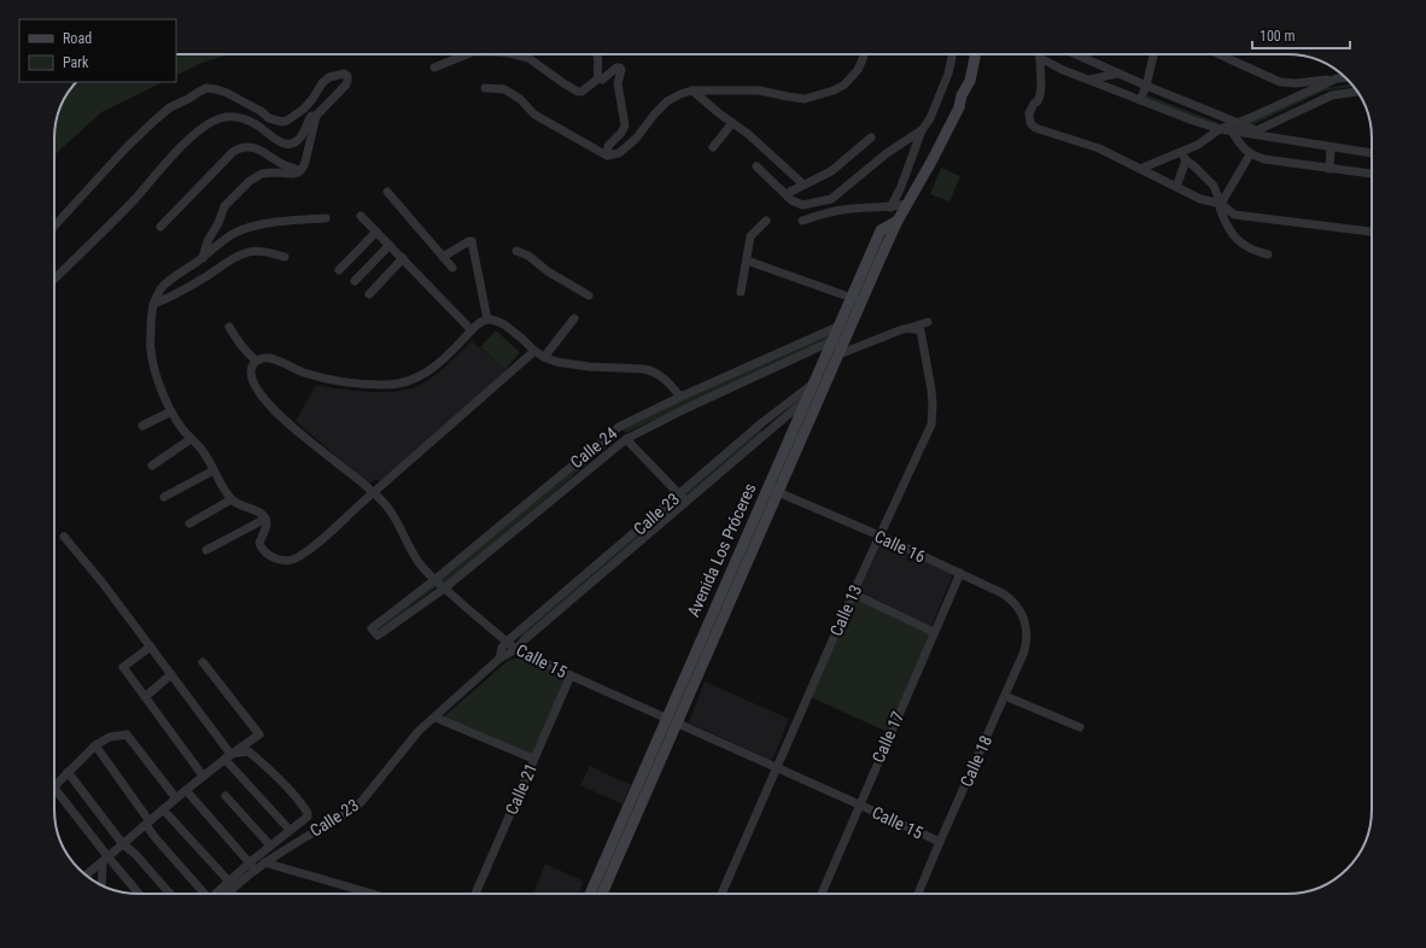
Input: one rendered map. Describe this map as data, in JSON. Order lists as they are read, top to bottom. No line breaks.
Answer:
{"streets":{"main road":["Avenida Los Próceres"],"street":["Calle 24","Calle 23","Calle 16","Calle 13","Calle 15","Calle 17","Calle 18","Calle 21"]},"crossings":[["Calle 24","Avenida Los Próceres"],["Calle 24","Calle 15"],["Calle 23","Avenida Los Próceres"],["Calle 23","Calle 15"],["Calle 16","Avenida Los Próceres"],["Calle 16","Calle 13"],["Calle 16","Calle 17"],["Calle 16","Calle 18"],["Avenida Los Próceres","Calle 15"],["Calle 13","Calle 15"],["Calle 15","Calle 17"],["Calle 15","Calle 18"],["Calle 15","Calle 21"]],"legend":["Road","Park"],"scale_bar":"100 m"}
